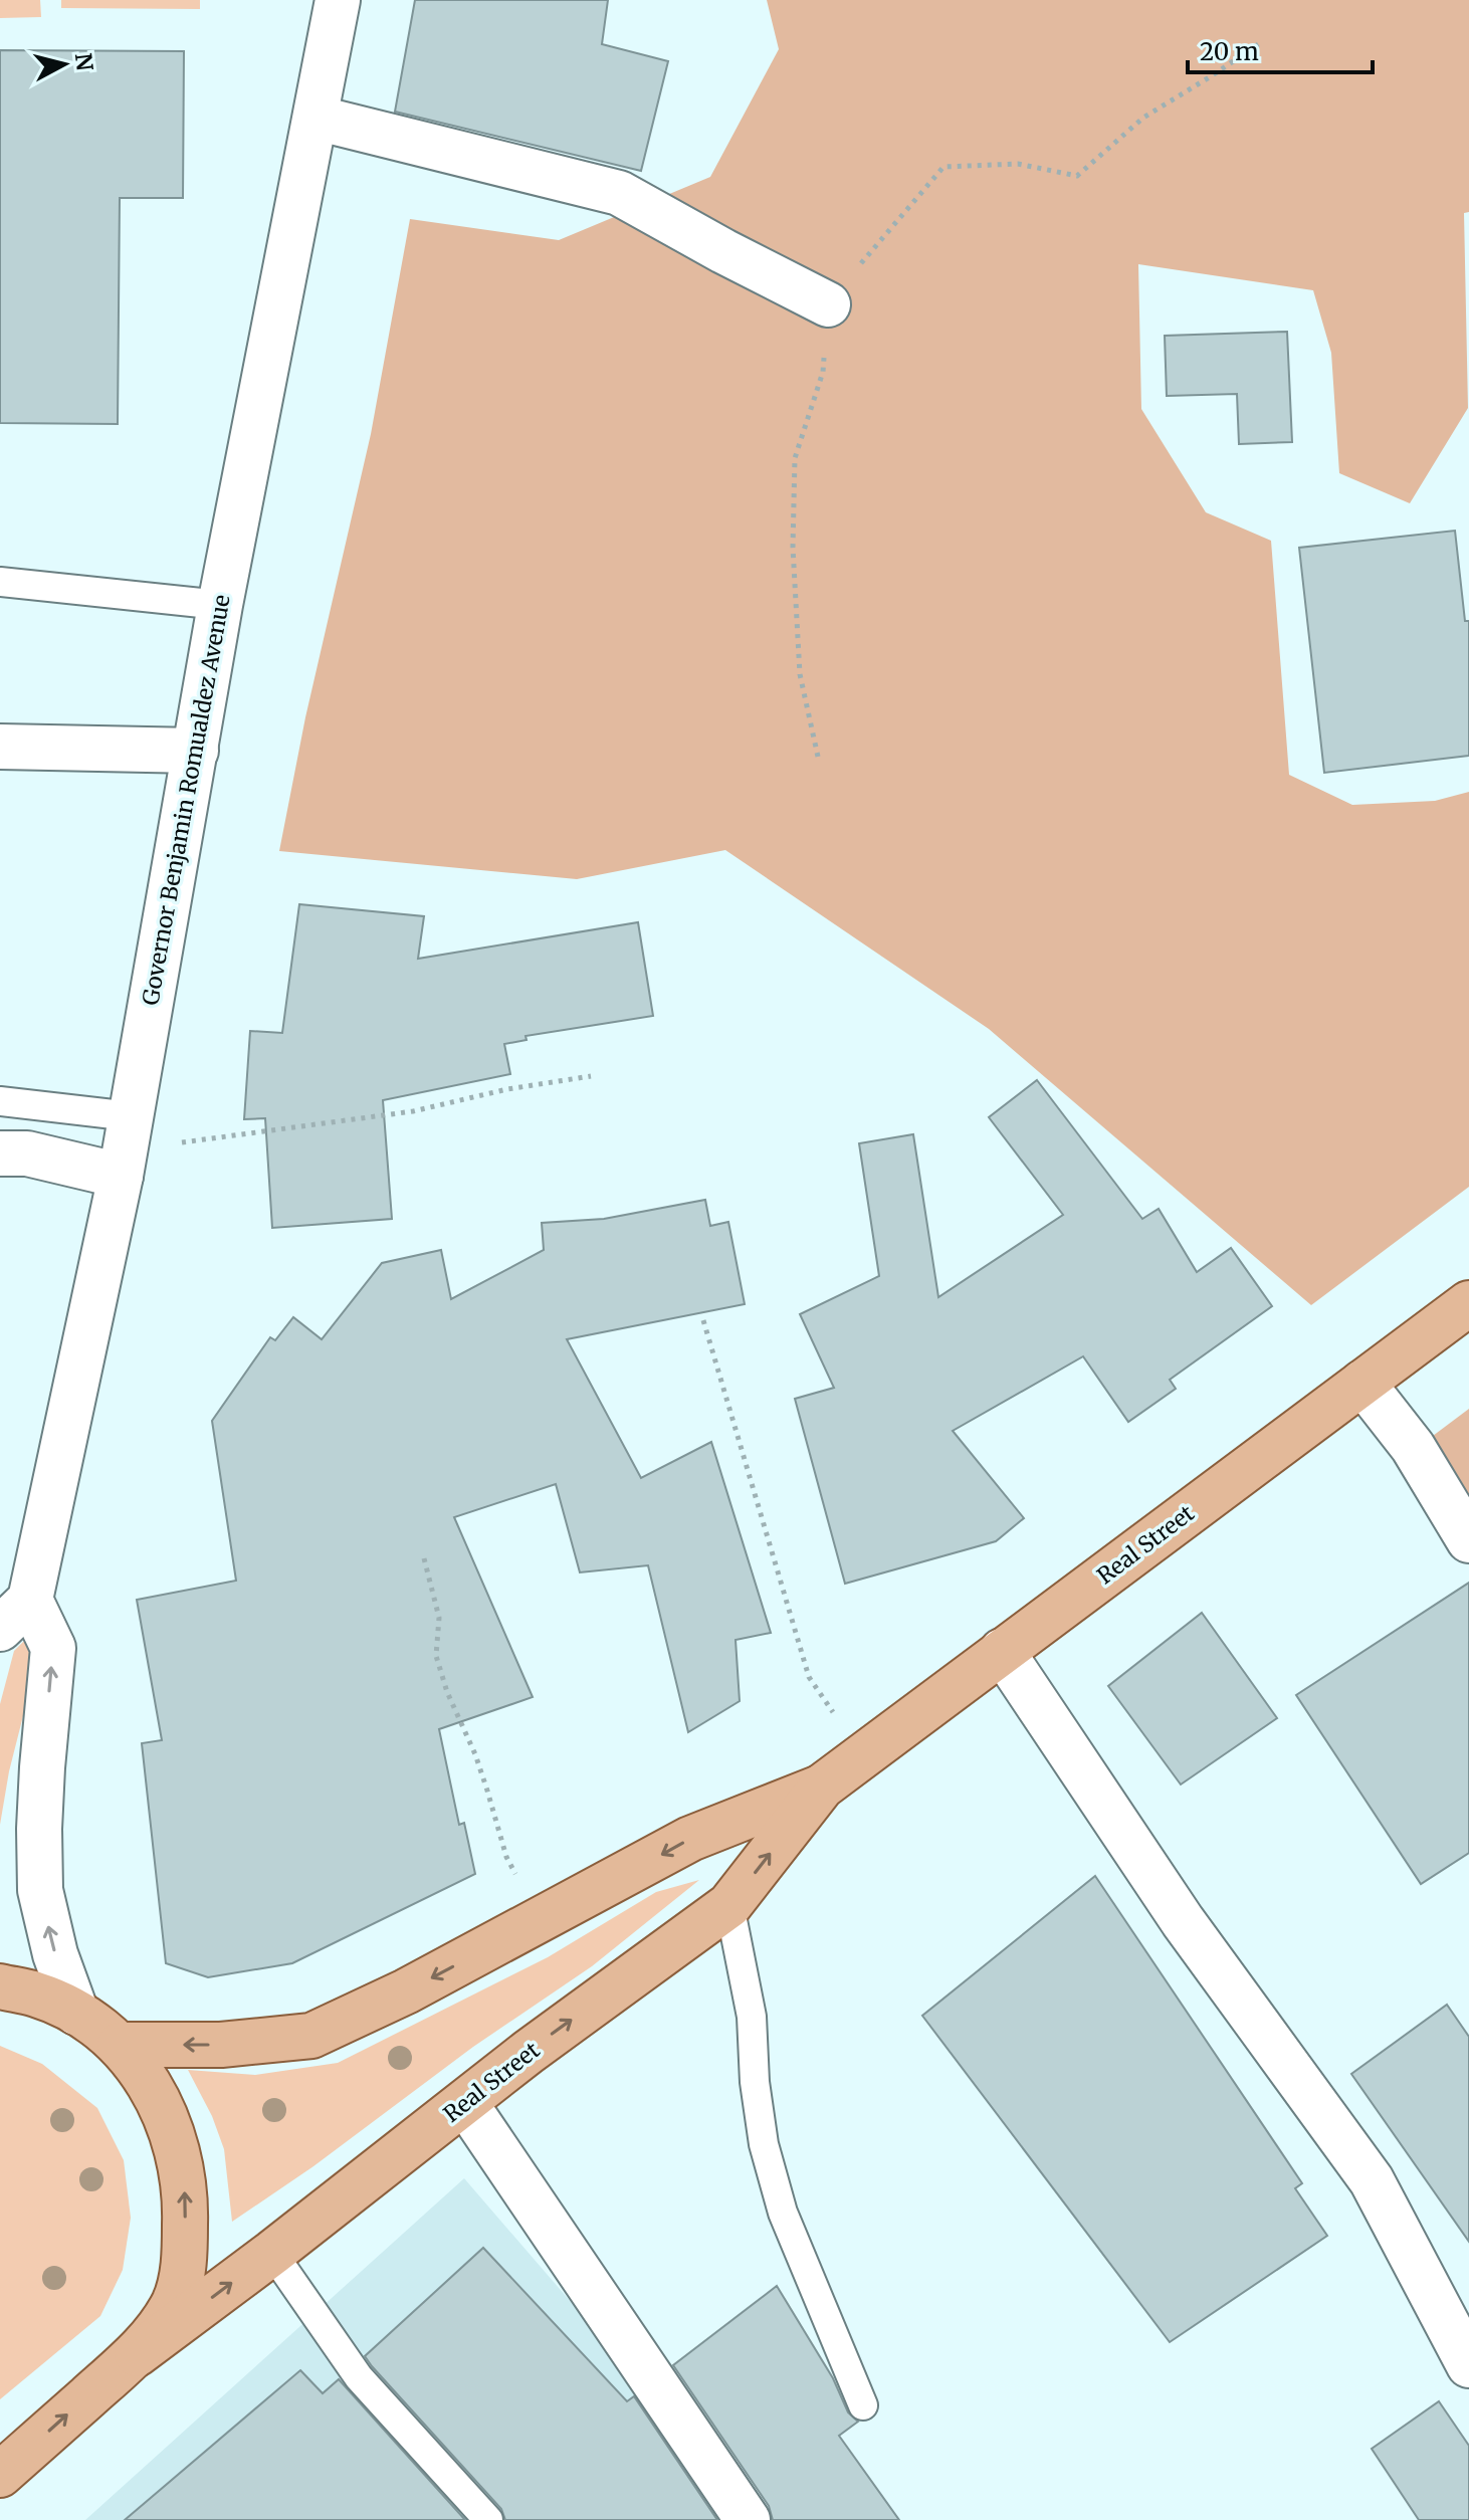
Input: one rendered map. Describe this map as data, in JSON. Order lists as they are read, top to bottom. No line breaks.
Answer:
{"streets":{"main road":["Real Street"],"street":["Governor Benjamin Romualdez Avenue"]},"scale_bar":"20 m","north":"right"}
